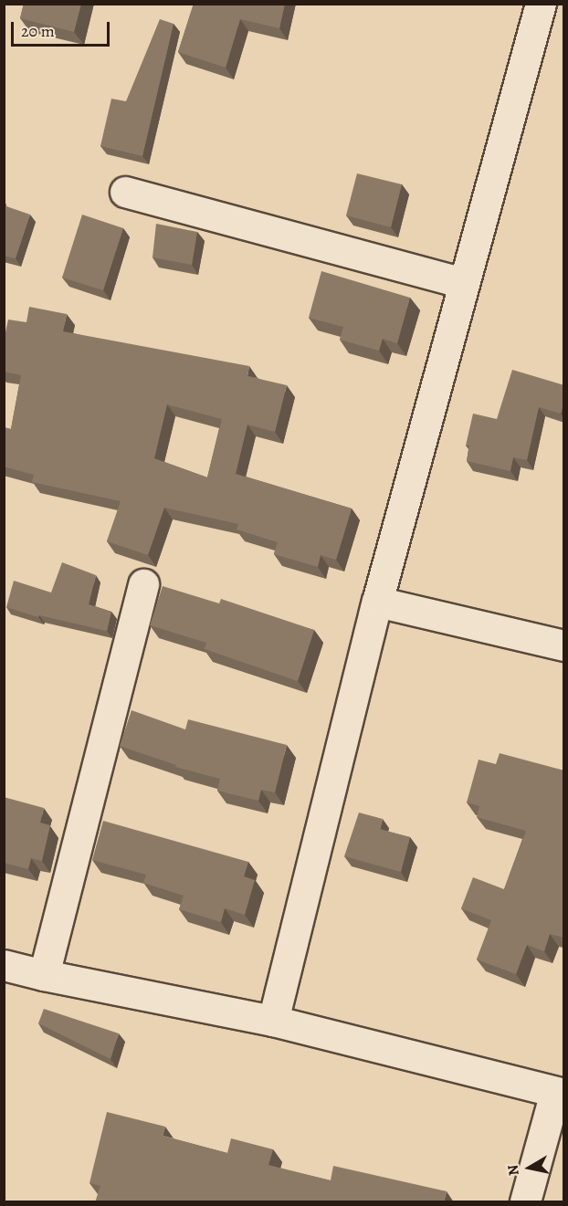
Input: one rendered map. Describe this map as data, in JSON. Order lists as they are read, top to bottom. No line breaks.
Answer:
{"scale_bar":"20 m","north":"left"}
